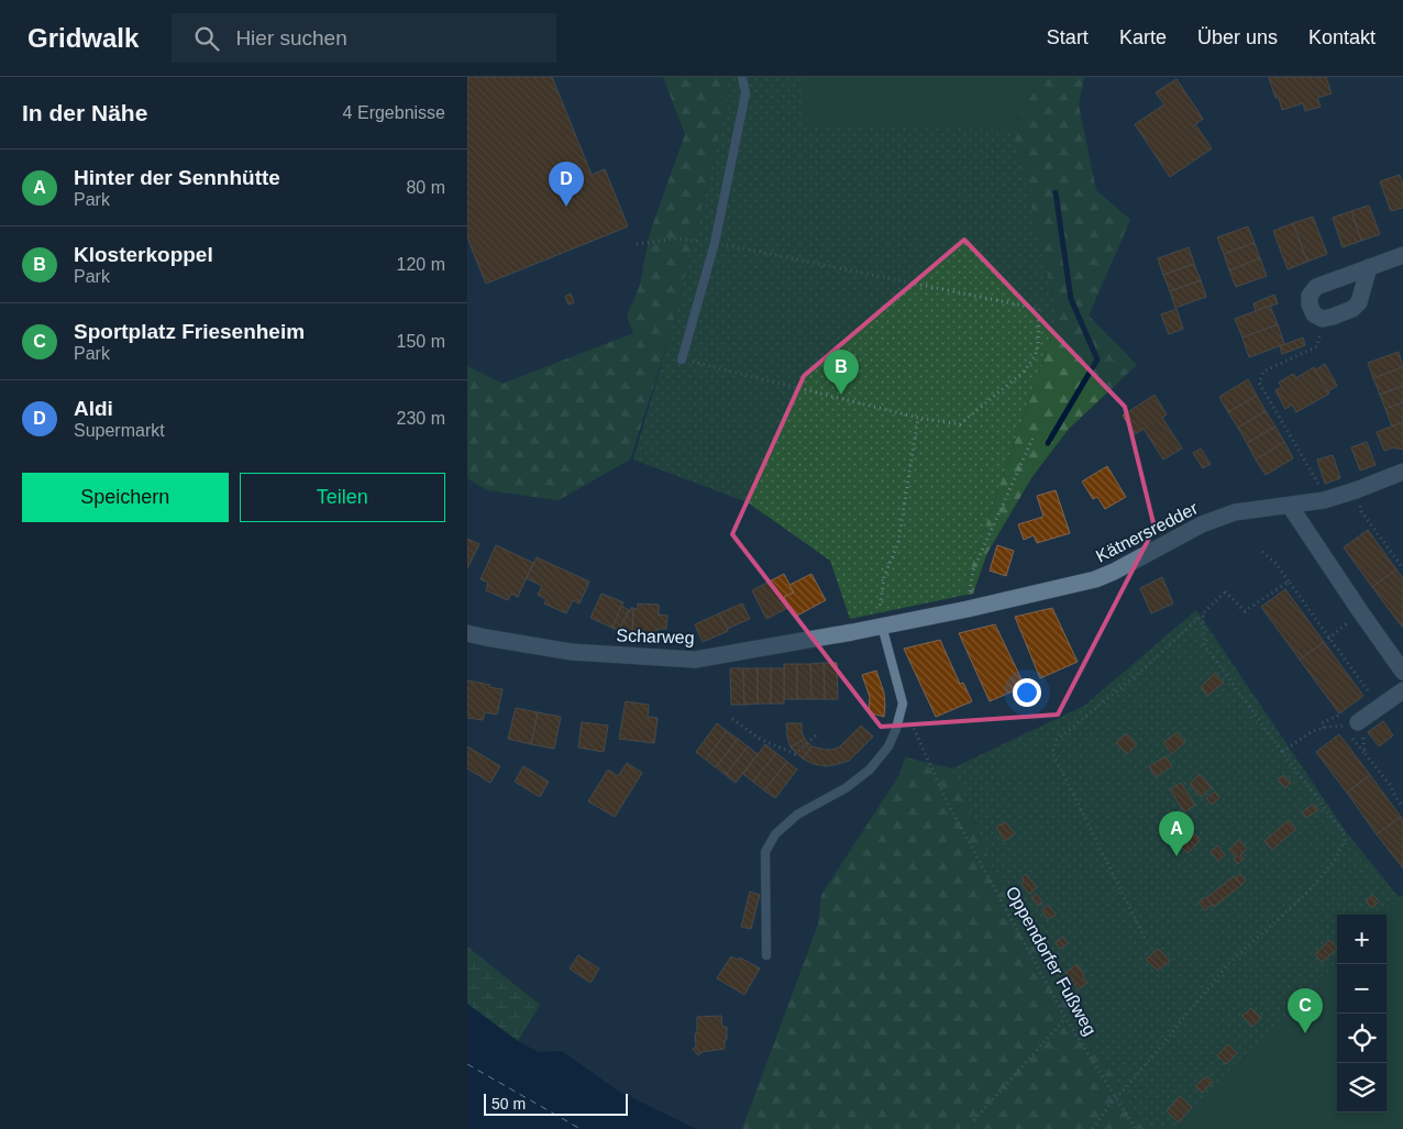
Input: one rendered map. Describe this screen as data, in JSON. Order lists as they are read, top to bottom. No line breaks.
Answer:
{"streets":{"street":["Kätnersredder","Scharweg"],"path":["Oppendorfer Fußweg"]},"crossings":[["Kätnersredder","Scharweg"]],"scale_bar":"50 m","page":{"header":"Gridwalk","search":"Hier suchen","nav":["Start","Karte","Über uns","Kontakt"],"heading":["In der Nähe","4 Ergebnisse"],"list":[{"mark":"A","name":"Hinter der Sennhütte","note":"Park","value":"80 m"},{"mark":"B","name":"Klosterkoppel","note":"Park","value":"120 m"},{"mark":"C","name":"Sportplatz Friesenheim","note":"Park","value":"150 m"},{"mark":"D","name":"Aldi","note":"Supermarkt","value":"230 m"}],"pins":["D","B","A","C"],"buttons":["Speichern","Teilen"],"map_buttons":["+","−"],"scale":"50 m"}}
